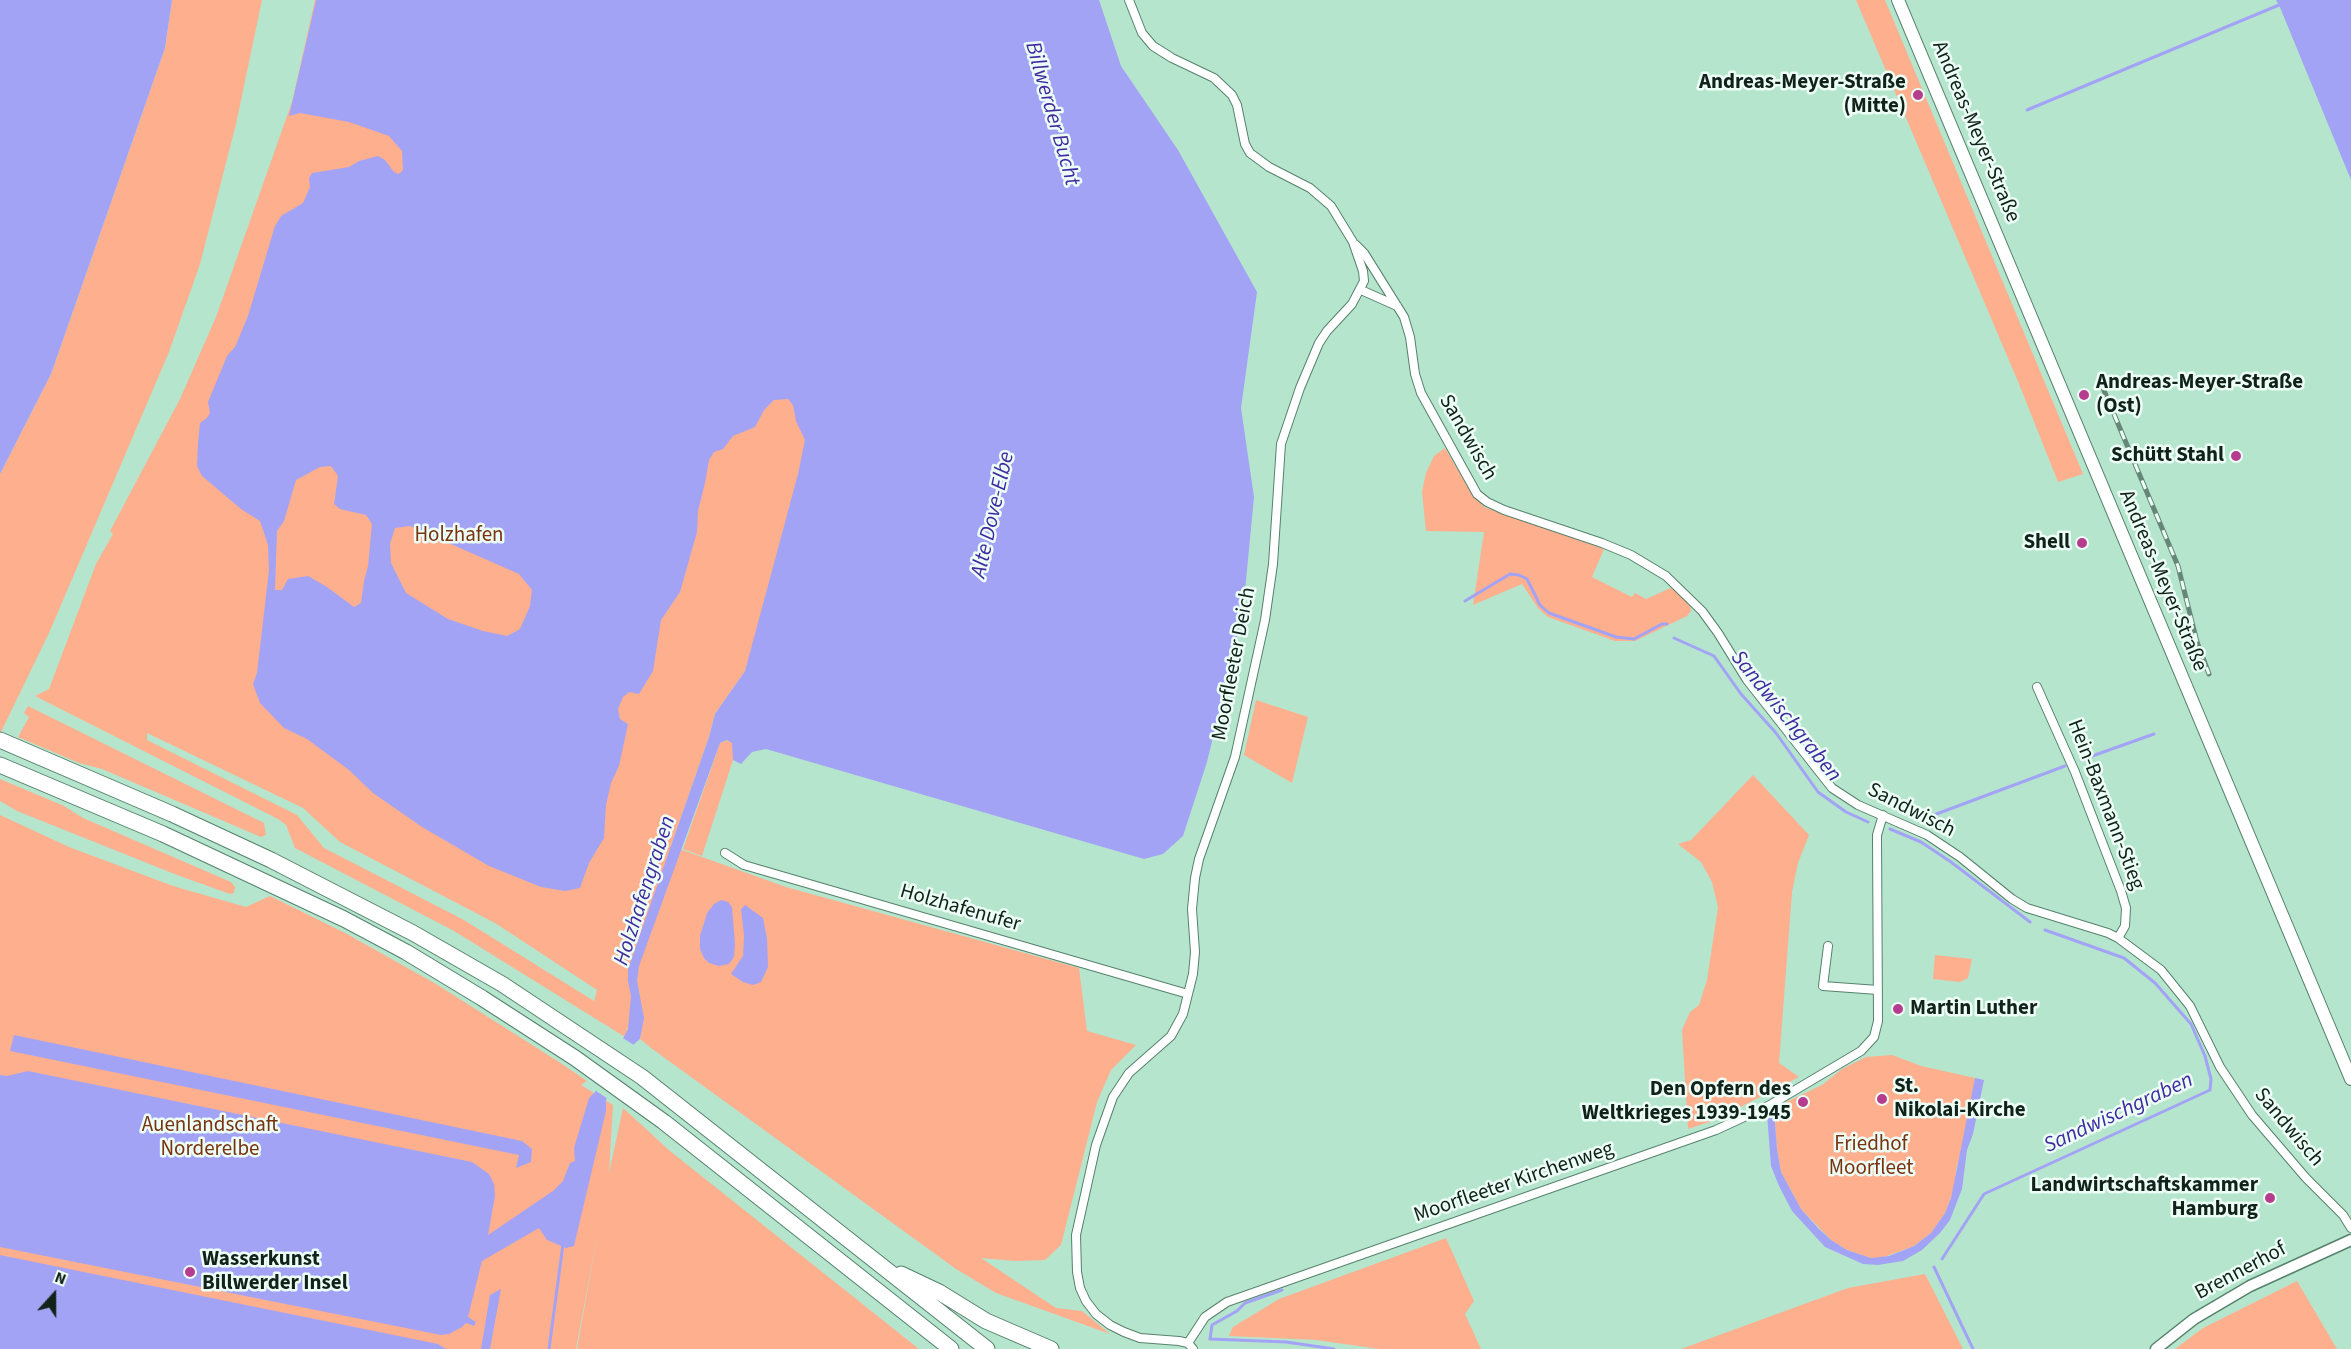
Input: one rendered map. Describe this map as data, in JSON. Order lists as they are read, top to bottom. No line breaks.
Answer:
{"streets":{"main road":["Andreas-Meyer-Straße"],"street":["Sandwisch","Moorfleeter Deich","Hein-Baxmann-Stieg","Holzhafenufer","Moorfleeter Kirchenweg","Brennerhof"]},"crossings":[["Sandwisch","Hein-Baxmann-Stieg"],["Sandwisch","Moorfleeter Kirchenweg"],["Moorfleeter Deich","Holzhafenufer"],["Moorfleeter Deich","Moorfleeter Kirchenweg"]],"water":["Billwerder Bucht","Alte Dove-Elbe","Sandwischgraben","Holzhafengraben"],"parks":["Holzhafen","Auenlandschaft Norderelbe","Friedhof Moorfleet"],"places":["Andreas-Meyer-Straße (Mitte)","Andreas-Meyer-Straße (Ost)","Schütt Stahl","Shell","Martin Luther","St. Nikolai-Kirche","Den Opfern des Weltkrieges 1939-1945","Landwirtschaftskammer Hamburg","Wasserkunst Billwerder Insel"],"north":"top"}
